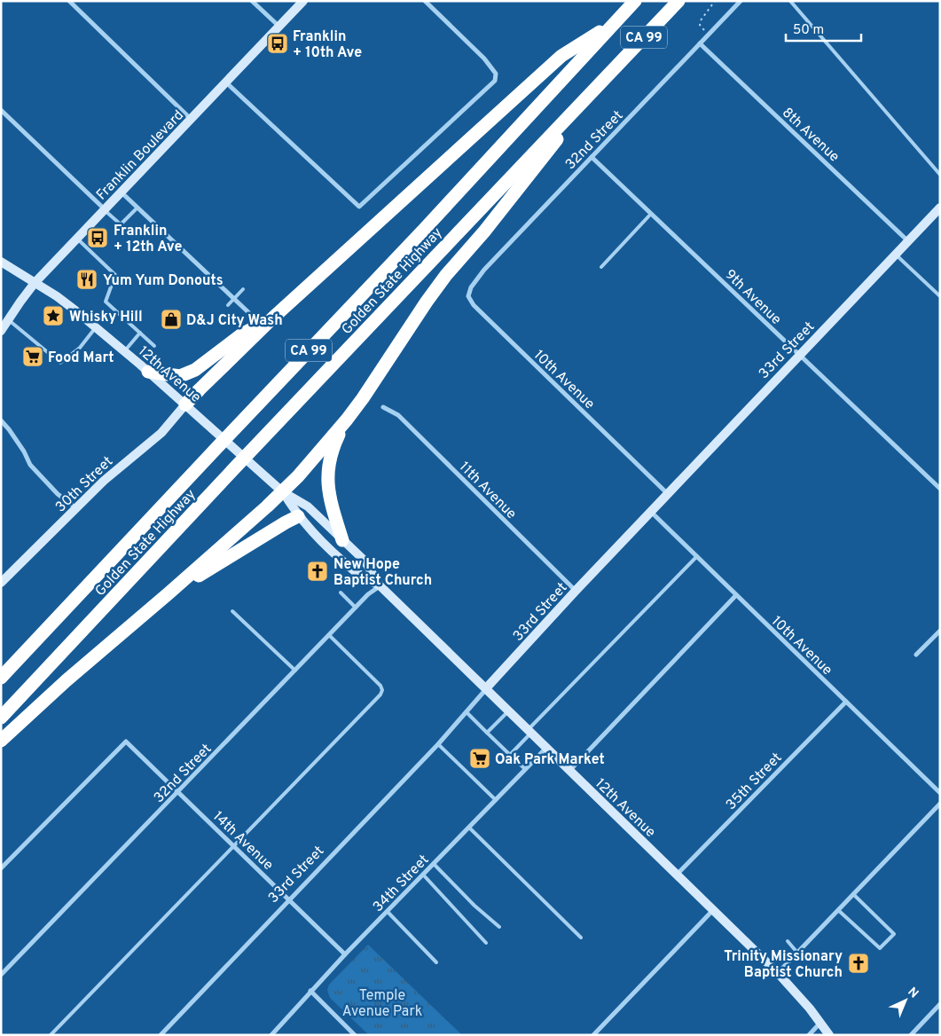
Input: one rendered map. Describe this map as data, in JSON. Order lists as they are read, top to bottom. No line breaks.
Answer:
{"streets":{"highway":["CA 99","Golden State Highway"],"main road":["Franklin Boulevard","33rd Street","12th Avenue","30th Street"],"street":["8th Avenue","32nd Street","9th Avenue","10th Avenue","11th Avenue","35th Street","14th Avenue","34th Street"]},"crossings":[["8th Avenue","32nd Street"],["8th Avenue","33rd Street"],["32nd Street","9th Avenue"],["32nd Street","12th Avenue"],["32nd Street","10th Avenue"],["32nd Street","14th Avenue"],["Franklin Boulevard","12th Avenue"],["9th Avenue","33rd Street"],["33rd Street","12th Avenue"],["33rd Street","10th Avenue"],["33rd Street","11th Avenue"],["33rd Street","14th Avenue"],["12th Avenue","30th Street"],["12th Avenue","35th Street"],["12th Avenue","34th Street"],["10th Avenue","35th Street"],["14th Avenue","34th Street"]],"parks":["Temple Avenue Park"],"places":{"bus stop":["Franklin + 10th Ave","Franklin + 12th Ave"],"restaurant":["Yum Yum Donouts"],"place":["Whisky Hill"],"shop":["D&J City Wash"],"supermarket":["Food Mart","Oak Park Market"],"church":["New Hope Baptist Church","Trinity Missionary Baptist Church"]},"scale_bar":"50 m","north":"top right"}
